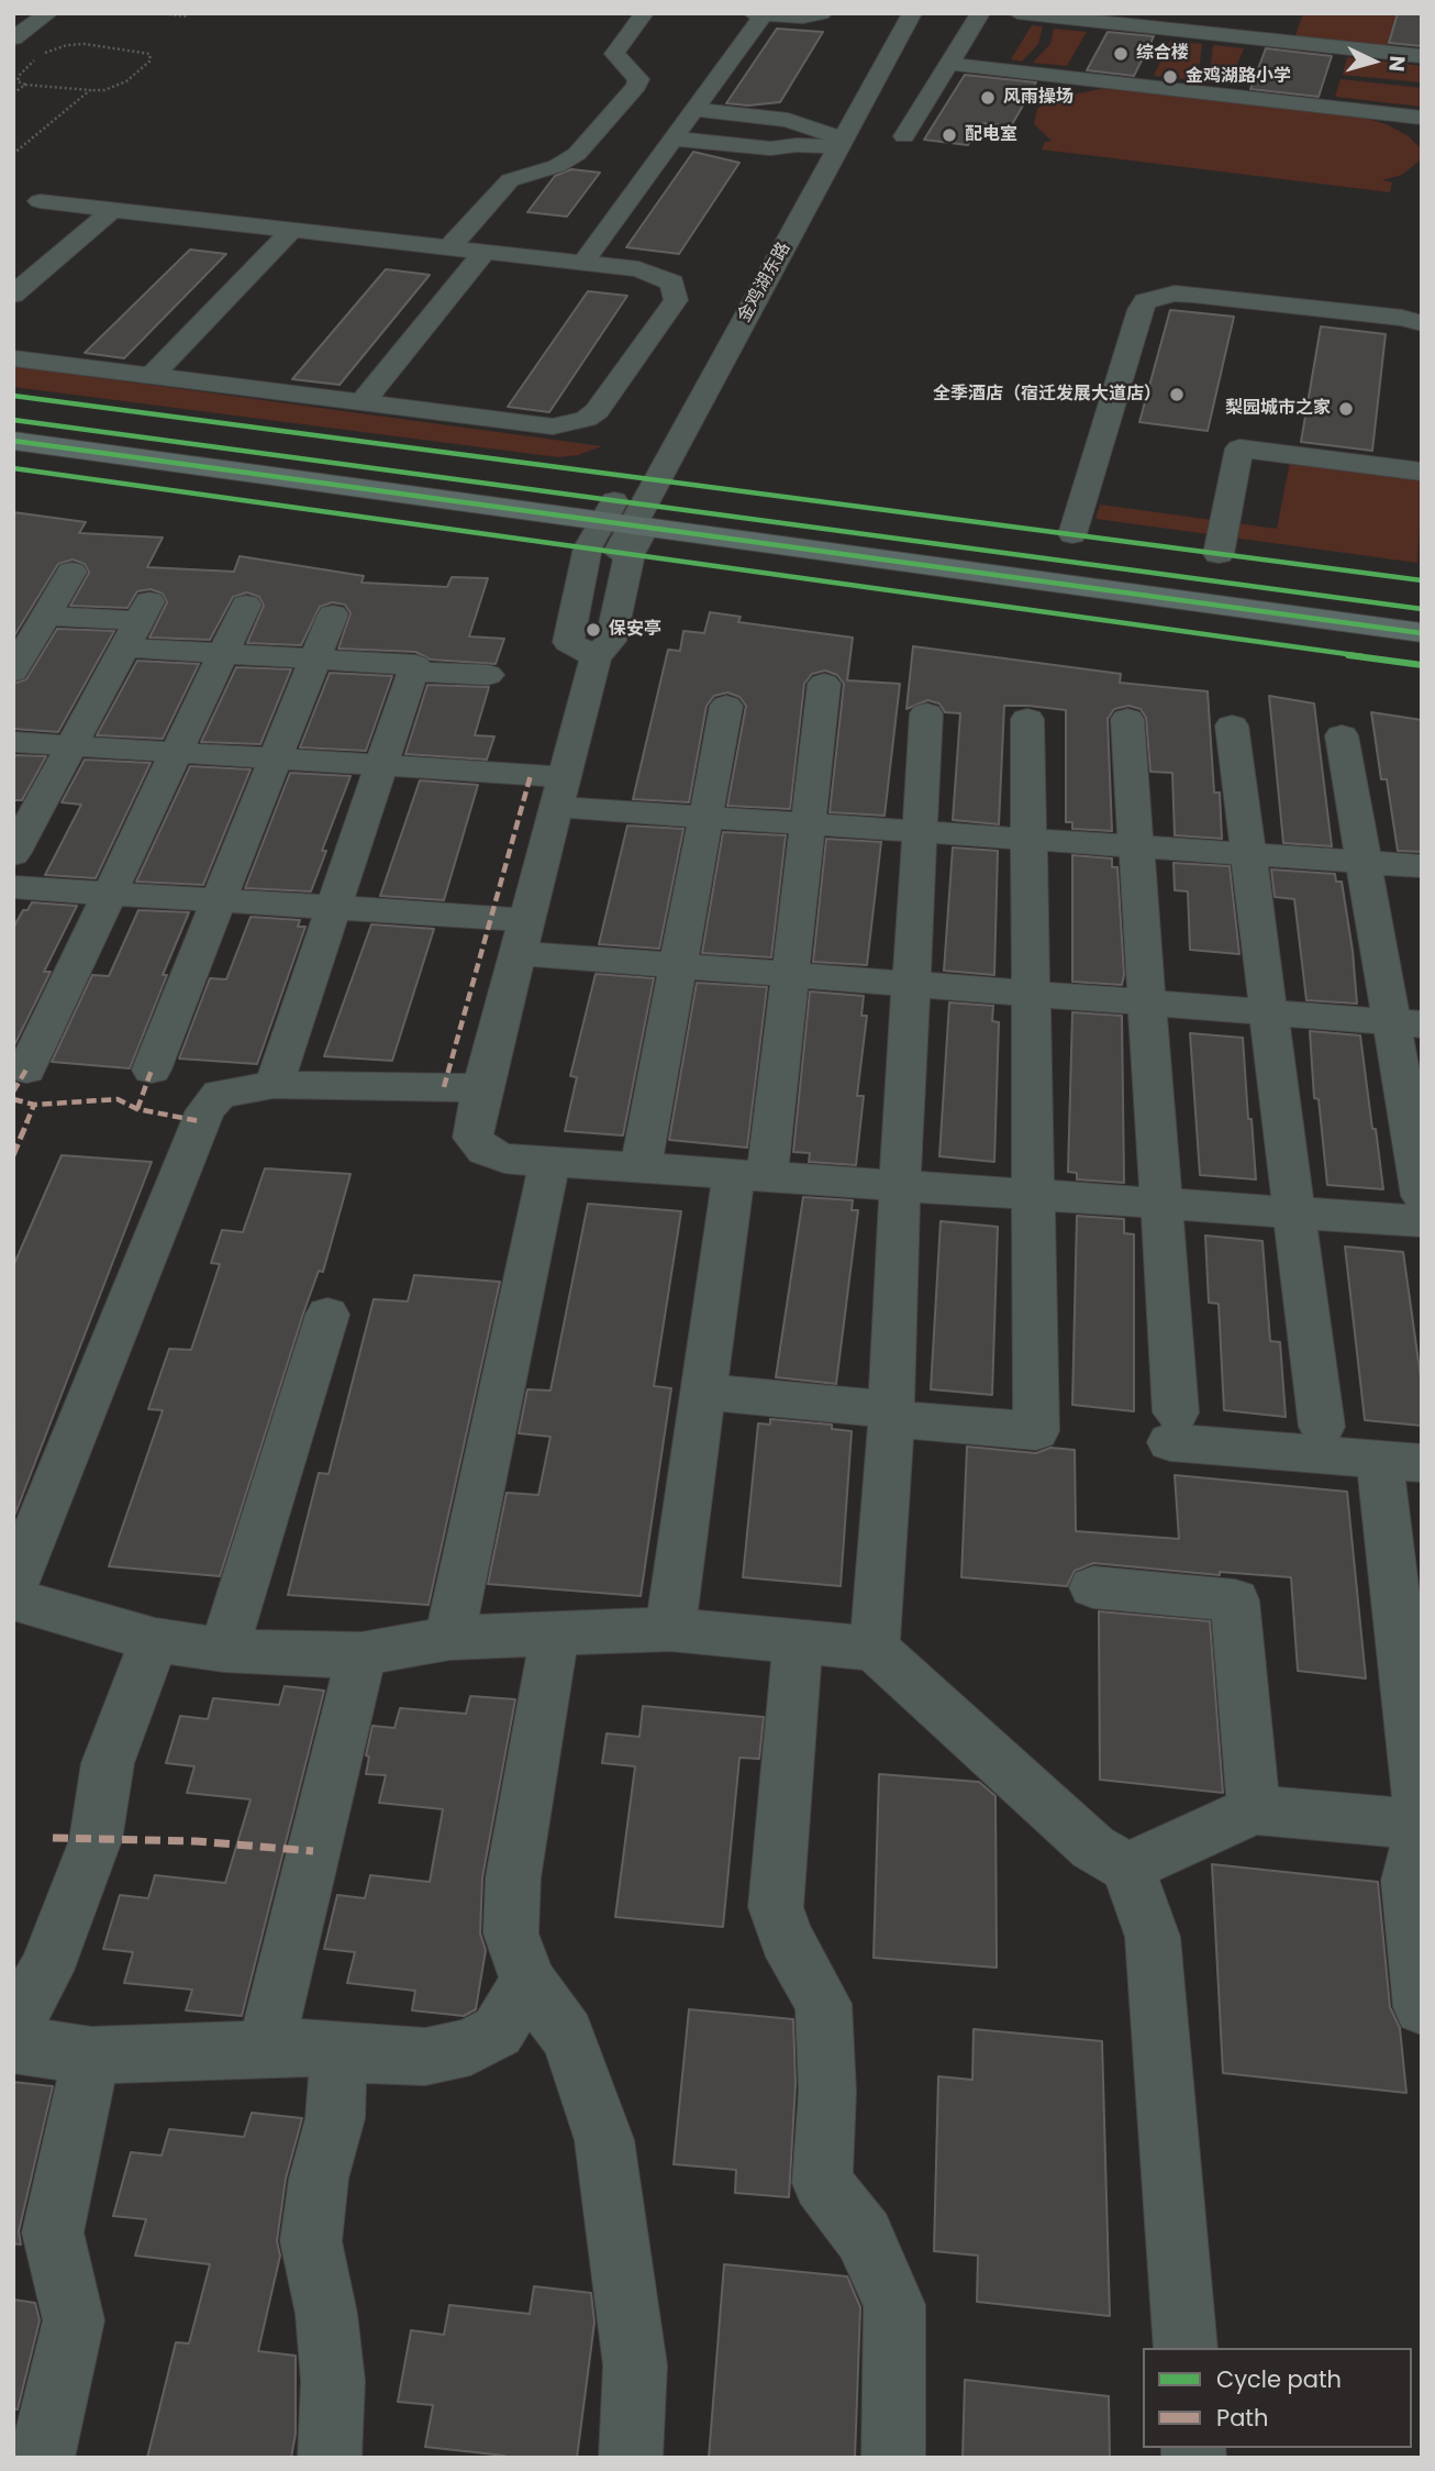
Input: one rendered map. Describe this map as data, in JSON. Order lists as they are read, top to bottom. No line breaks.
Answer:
{"streets":{"street":["金鸡湖东路"]},"places":["综合楼","金鸡湖路小学","风雨操场","配电室","全季酒店（宿迁发展大道店）","梨园城市之家","保安亭"],"legend":["Cycle path","Path"],"north":"right"}
